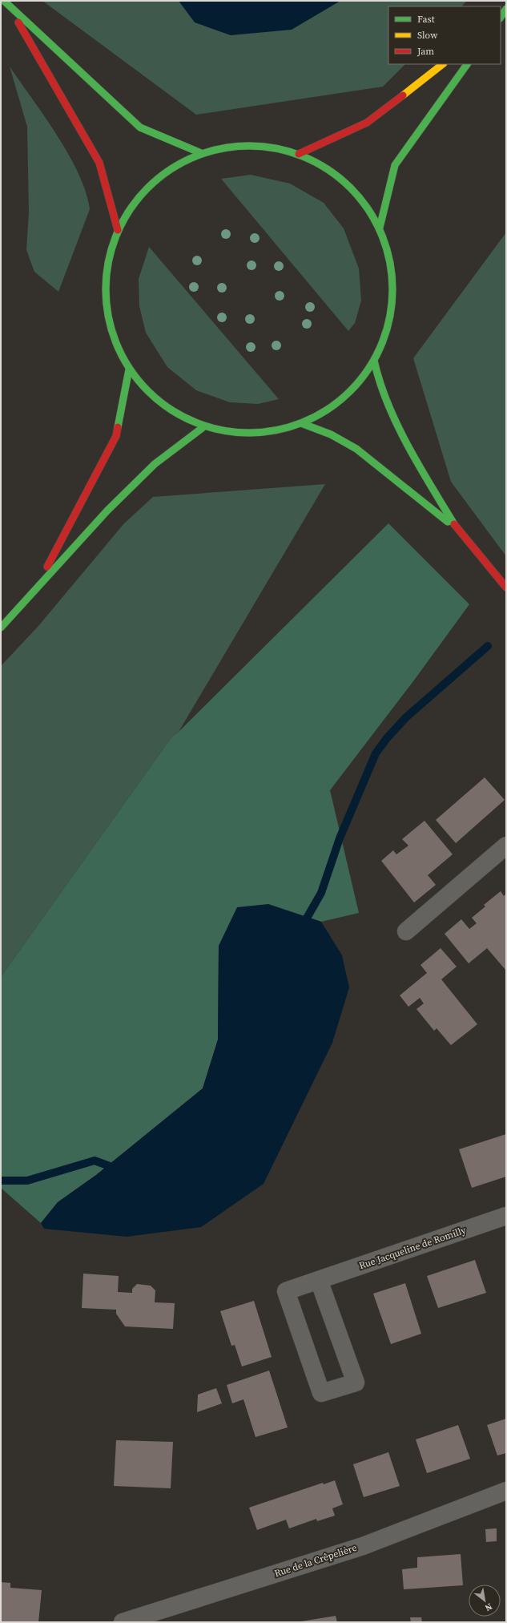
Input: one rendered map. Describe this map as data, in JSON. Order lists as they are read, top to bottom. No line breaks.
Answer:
{"streets":{"street":["Rue Jacqueline de Romilly","Rue de la Crêpelière"]},"legend":["Fast","Slow","Jam"],"north":"bottom right"}
